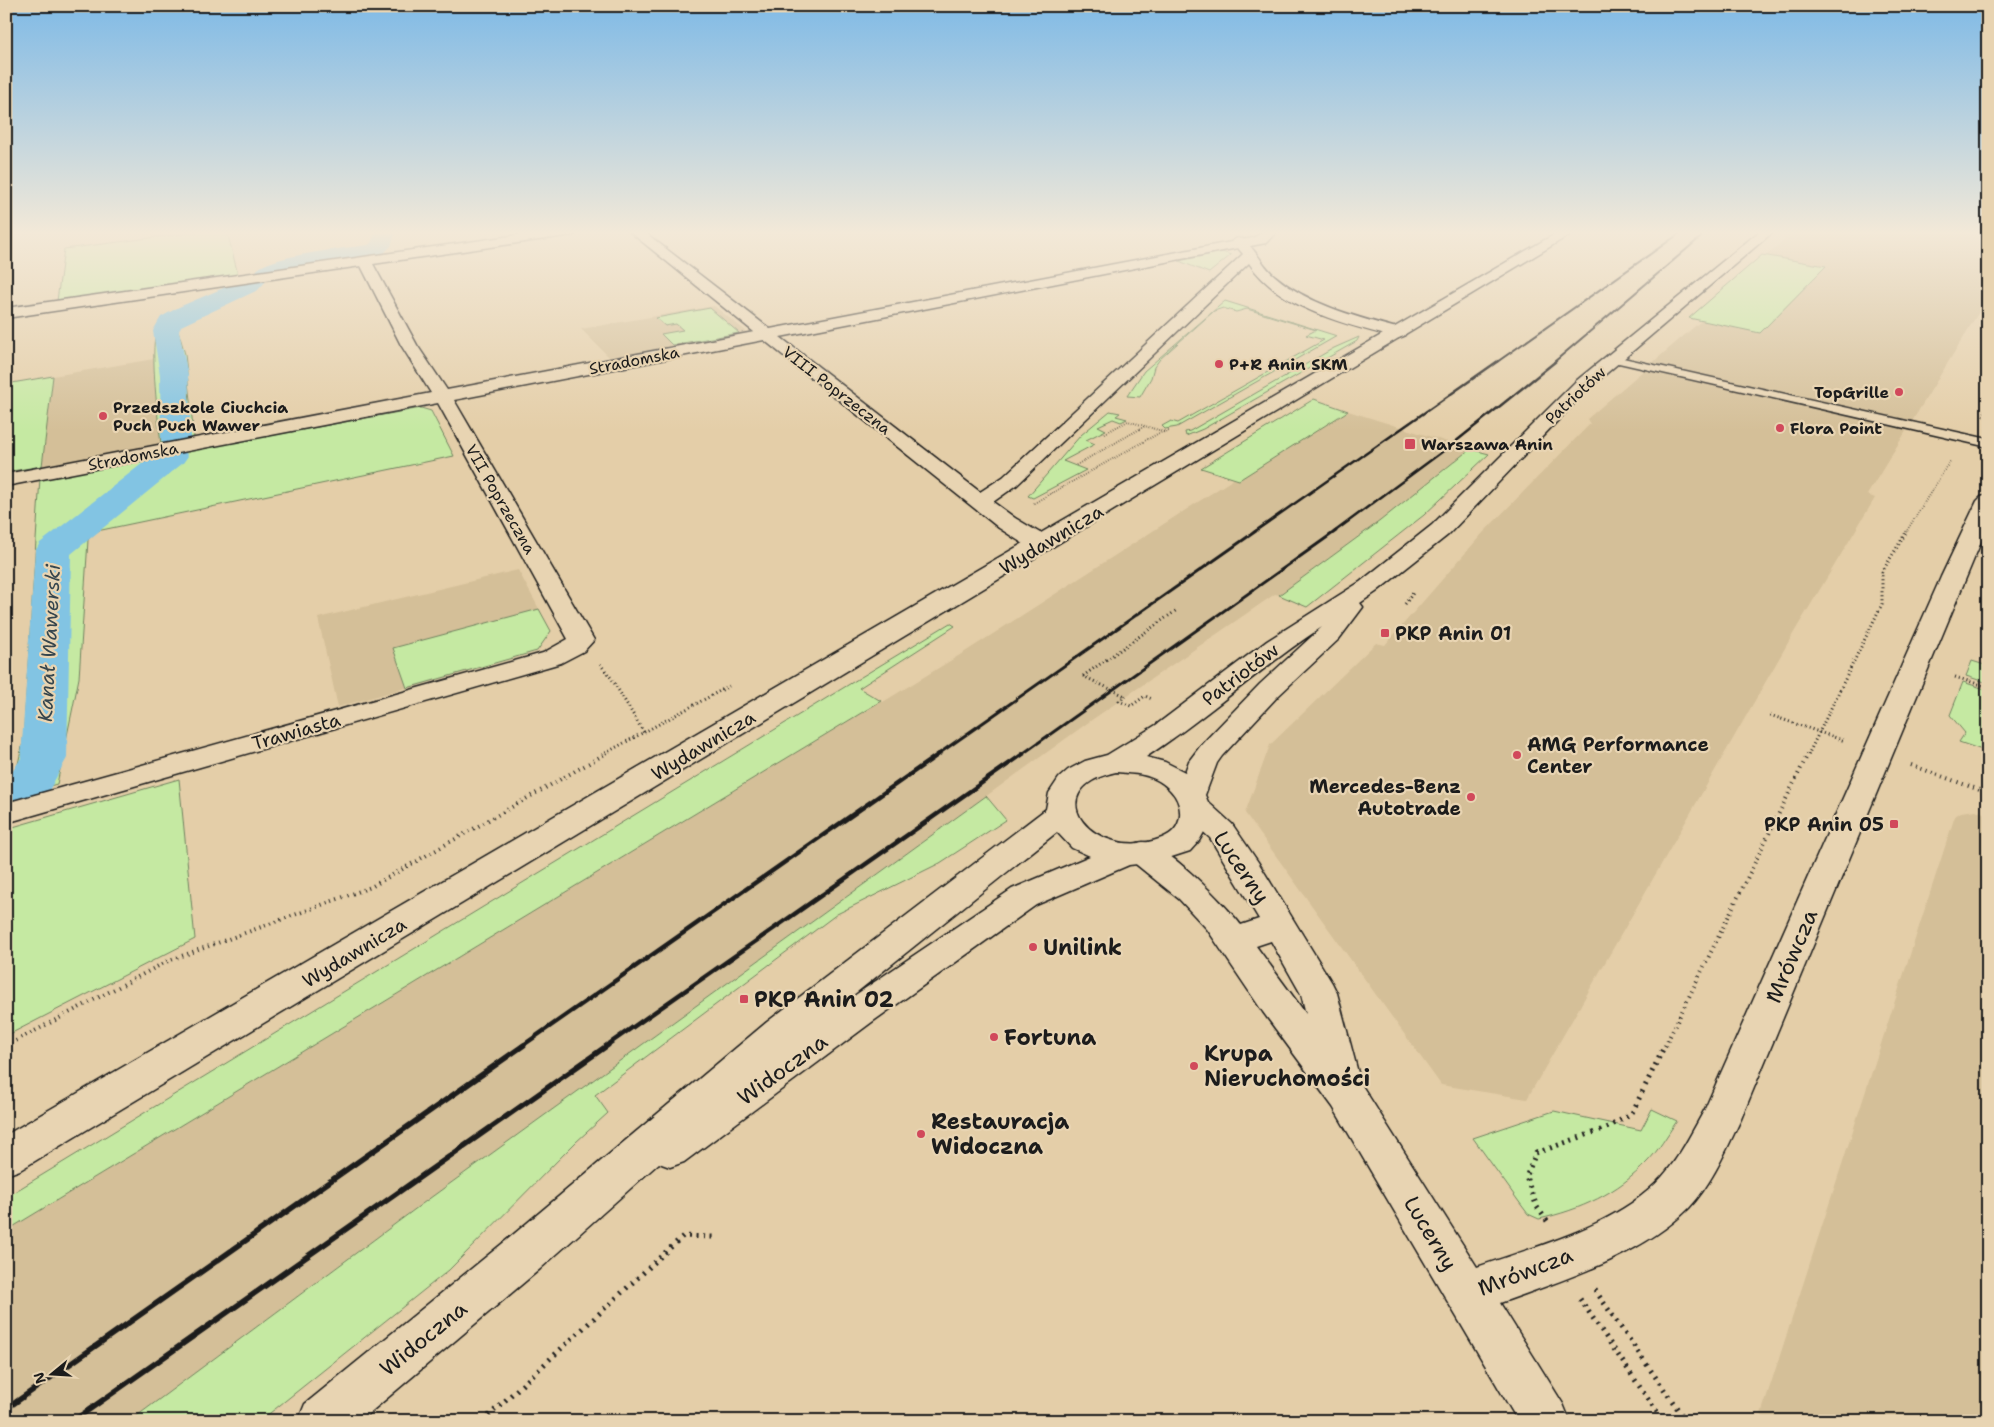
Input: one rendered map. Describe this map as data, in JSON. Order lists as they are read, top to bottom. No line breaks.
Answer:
{"streets":{"street":["Stradomska","VIII Poprzeczna","Patriotów","VII Poprzeczna","Wydawnicza","Trawiasta","Lucerny","Mrówcza","Widoczna"]},"crossings":[["Stradomska","VIII Poprzeczna"],["Stradomska","VII Poprzeczna"],["VIII Poprzeczna","Wydawnicza"],["Patriotów","Lucerny"],["Patriotów","Widoczna"],["VII Poprzeczna","Trawiasta"],["Lucerny","Mrówcza"],["Lucerny","Widoczna"]],"water":["Kanał Wawerski"],"places":{"other":["P+R Anin SKM","TopGrille","Przedszkole Ciuchcia Puch Puch Wawer","Flora Point","AMG Performance Center","Mercedes-Benz Autotrade","Unilink","Fortuna","Krupa Nieruchomości","Restauracja Widoczna"],"transit":["Warszawa Anin","PKP Anin 01","PKP Anin 05","PKP Anin 02"]},"north":"left"}
